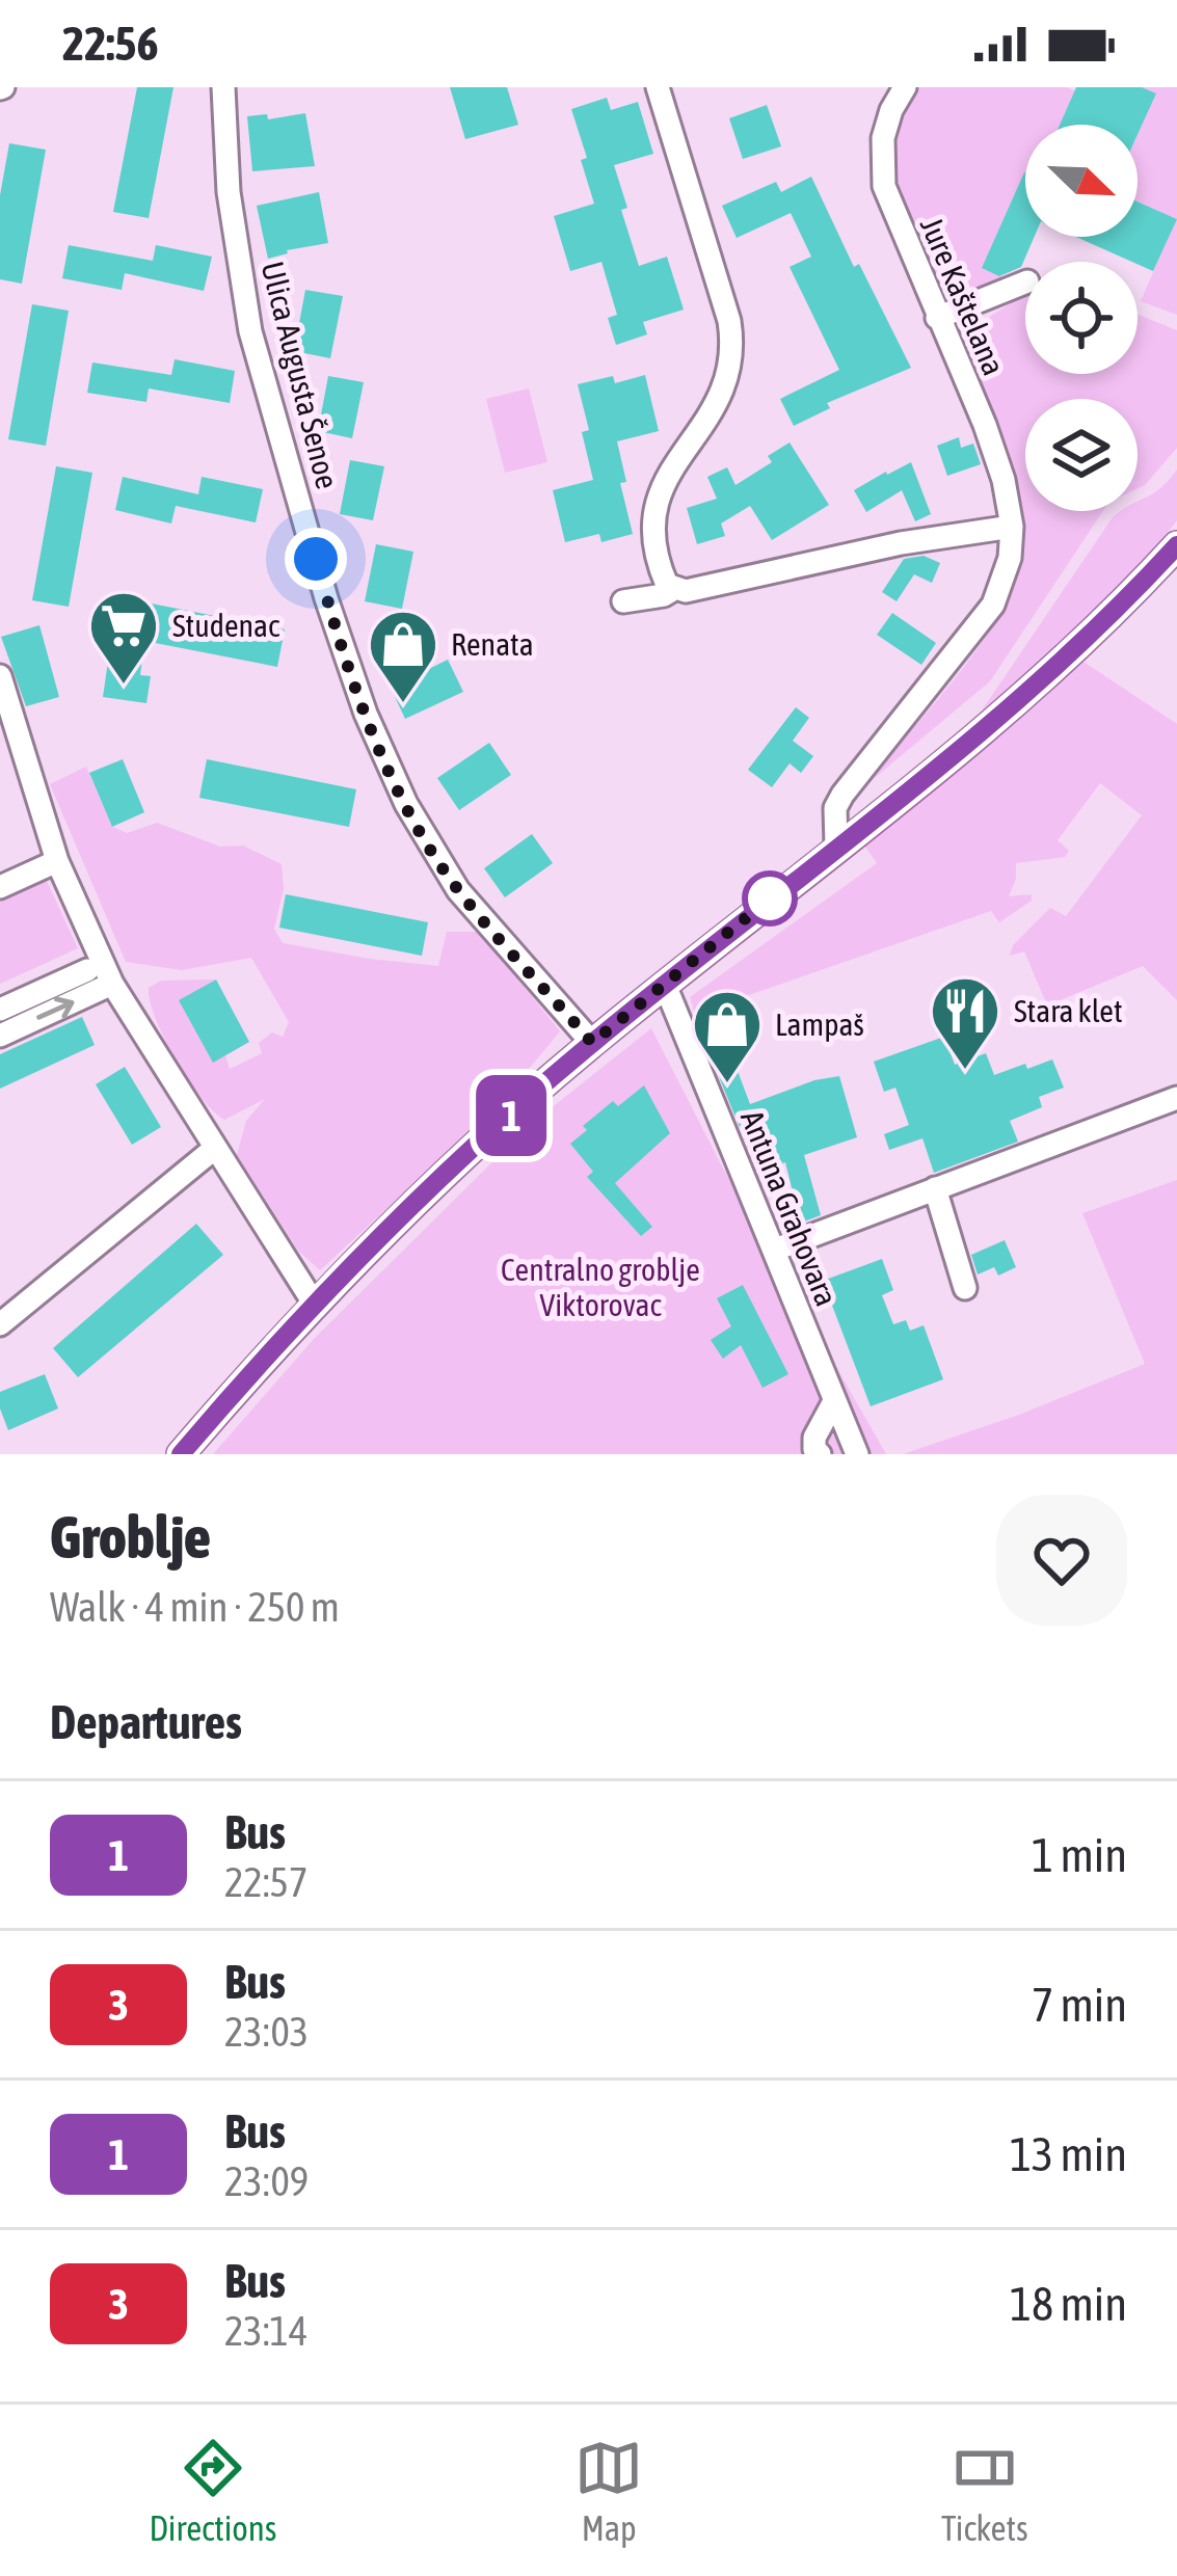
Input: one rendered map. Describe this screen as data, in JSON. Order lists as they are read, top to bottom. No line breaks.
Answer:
{"streets":{"street":["Jure Kaštelana","Ulica Augusta Šenoe","Antuna Grahovara"]},"parks":["Centralno groblje Viktorovac"],"places":{"supermarket":["Studenac"],"shop":["Renata","Lampaš"],"restaurant":["Stara klet"]},"lines":["bus line 1"],"north":"bottom right","page":{"status":"22:56","on_map":"1","heading":[["Groblje","Walk · 4 min · 250 m"],"Departures"],"list":[{"mark":"1","name":"Bus","note":"22:57","value":"1 min"},{"mark":"3","name":"Bus","note":"23:03","value":"7 min"},{"mark":"1","name":"Bus","note":"23:09","value":"13 min"},{"mark":"3","name":"Bus","note":"23:14","value":"18 min"}],"tabs":["Directions","Map","Tickets"]}}
